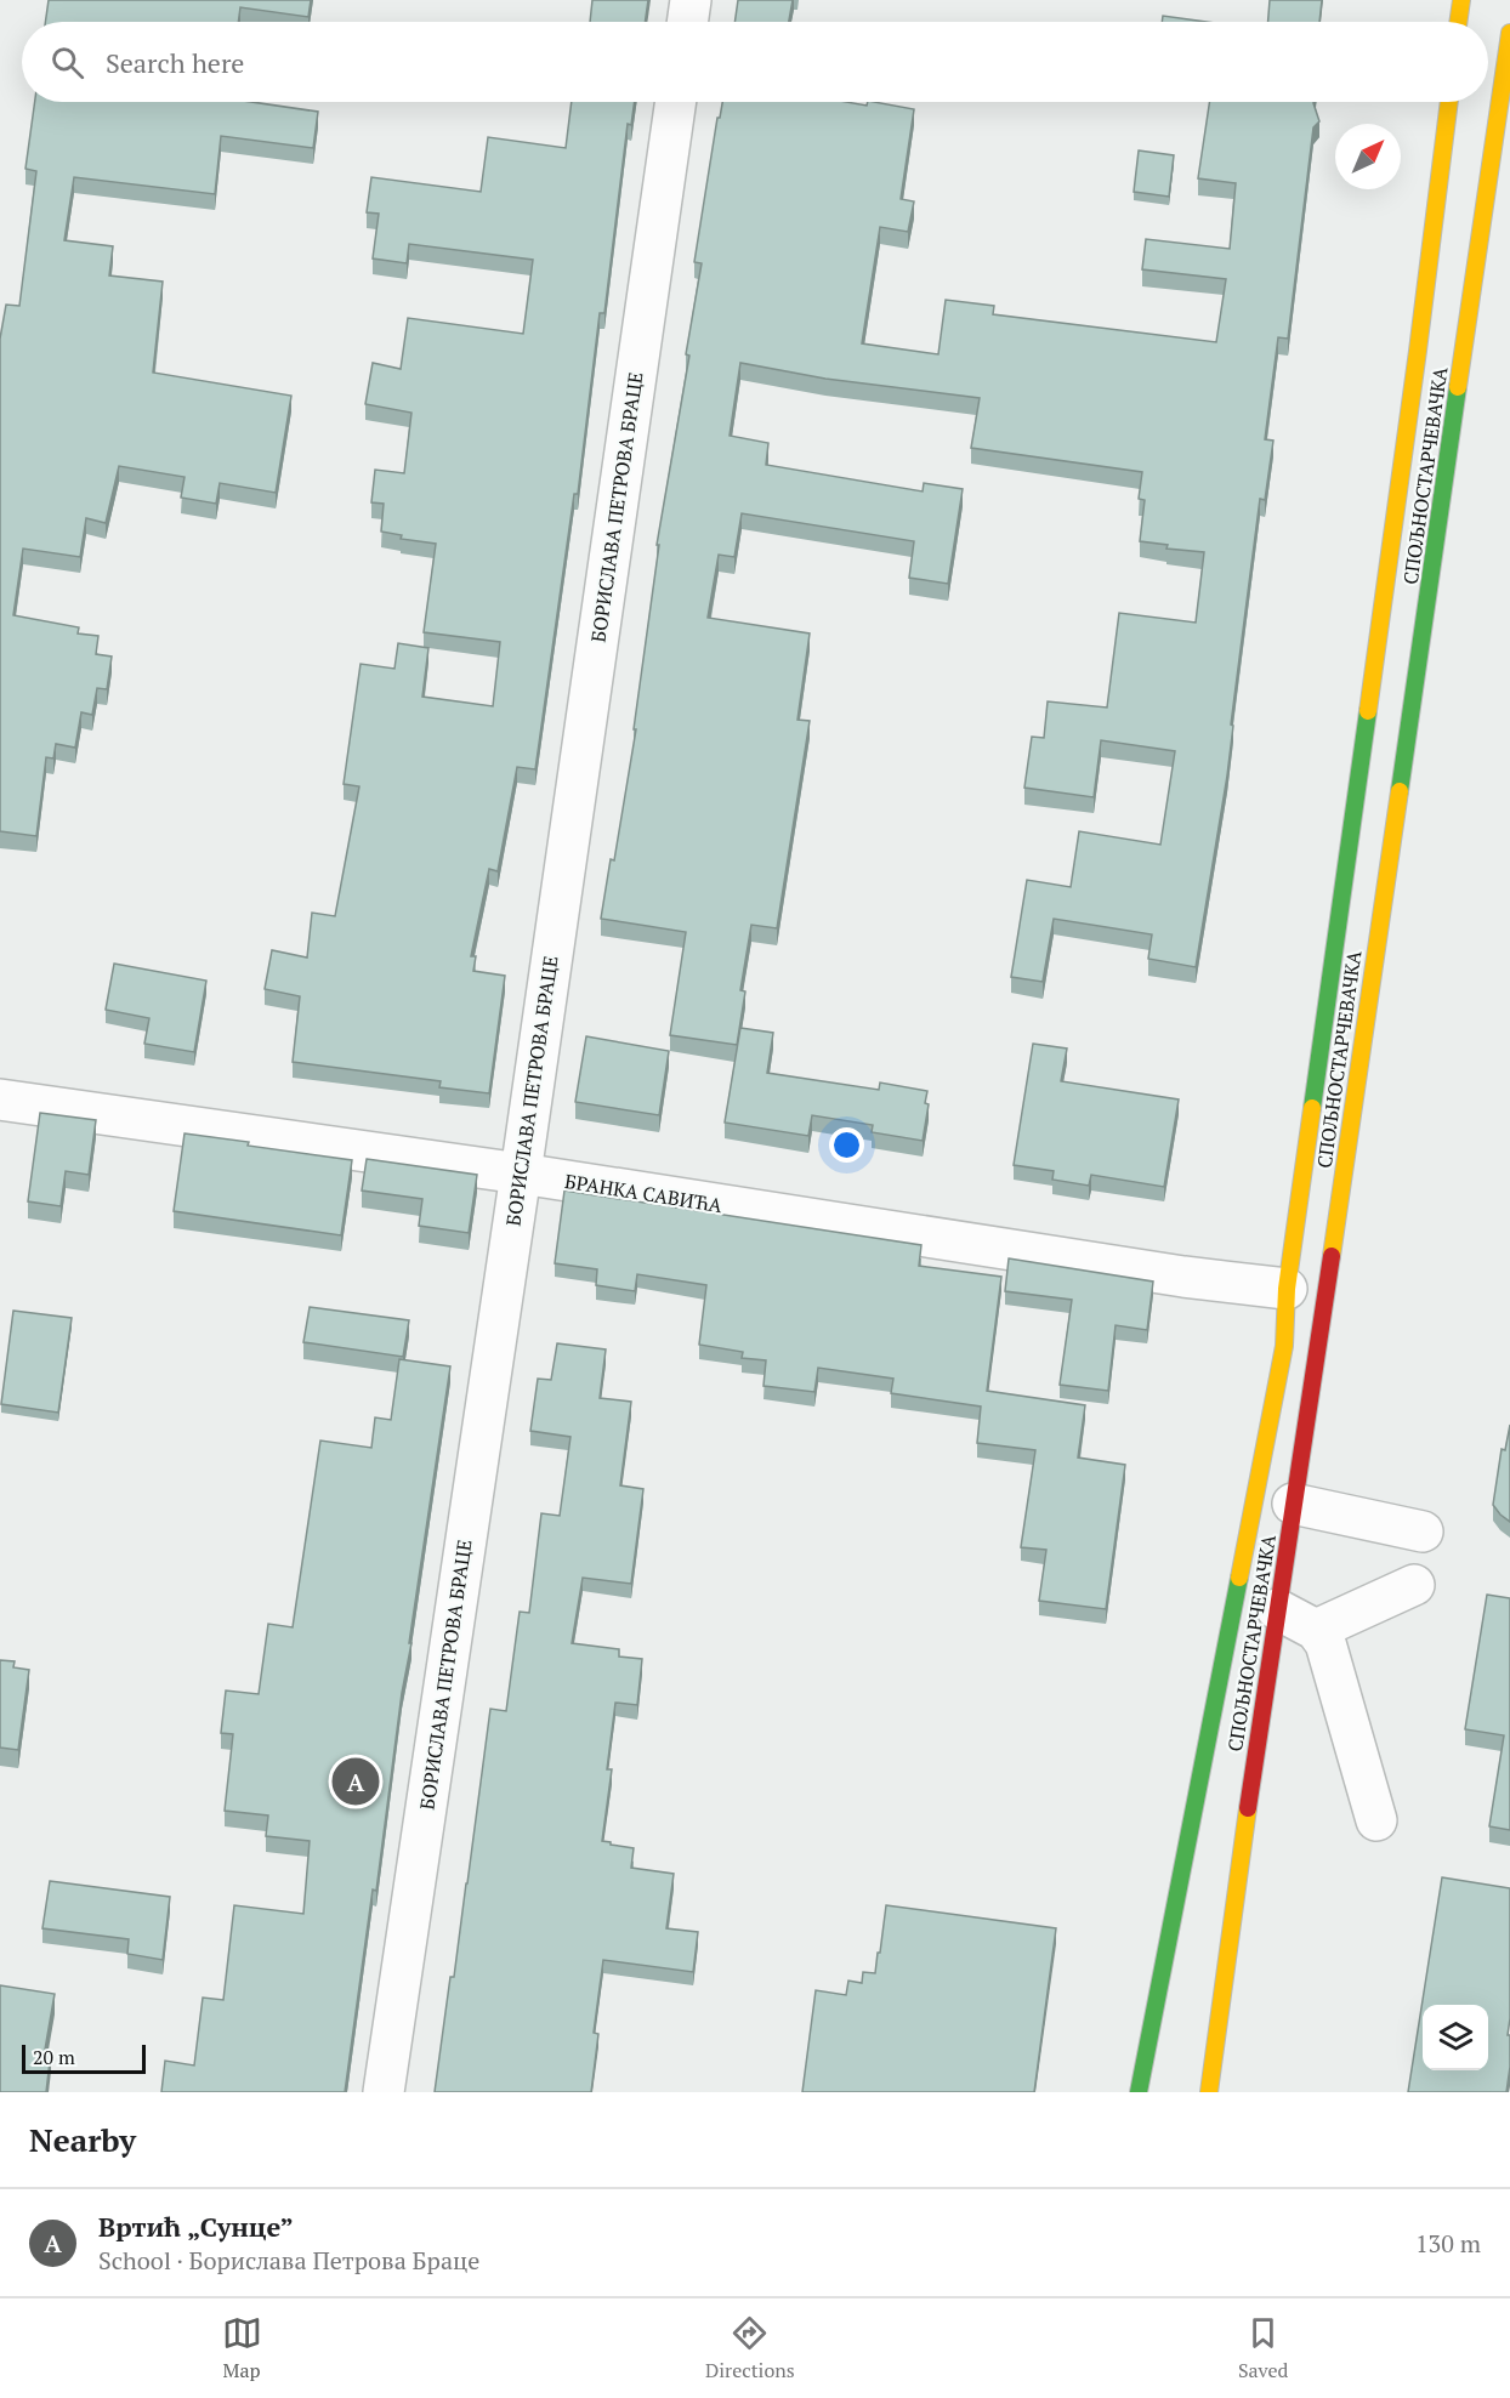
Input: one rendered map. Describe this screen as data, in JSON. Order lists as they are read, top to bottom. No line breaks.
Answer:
{"streets":{"street":["СПОЉНОСТАРЧЕВАЧКА","БОРИСЛАВА ПЕТРОВА БРАЦЕ","БРАНКА САВИЋА"]},"crossings":[["СПОЉНОСТАРЧЕВАЧКА","БРАНКА САВИЋА"],["БОРИСЛАВА ПЕТРОВА БРАЦЕ","БРАНКА САВИЋА"]],"scale_bar":"20 m","north":"top right","page":{"search":"Search here","pins":"A","scale":"20 m","heading":"Nearby","list":[{"mark":"A","name":"Вртић „Сунце”","note":"School · Борислава Петрова Браце","value":"130 m"}],"nav":["Map","Directions","Saved"]}}
